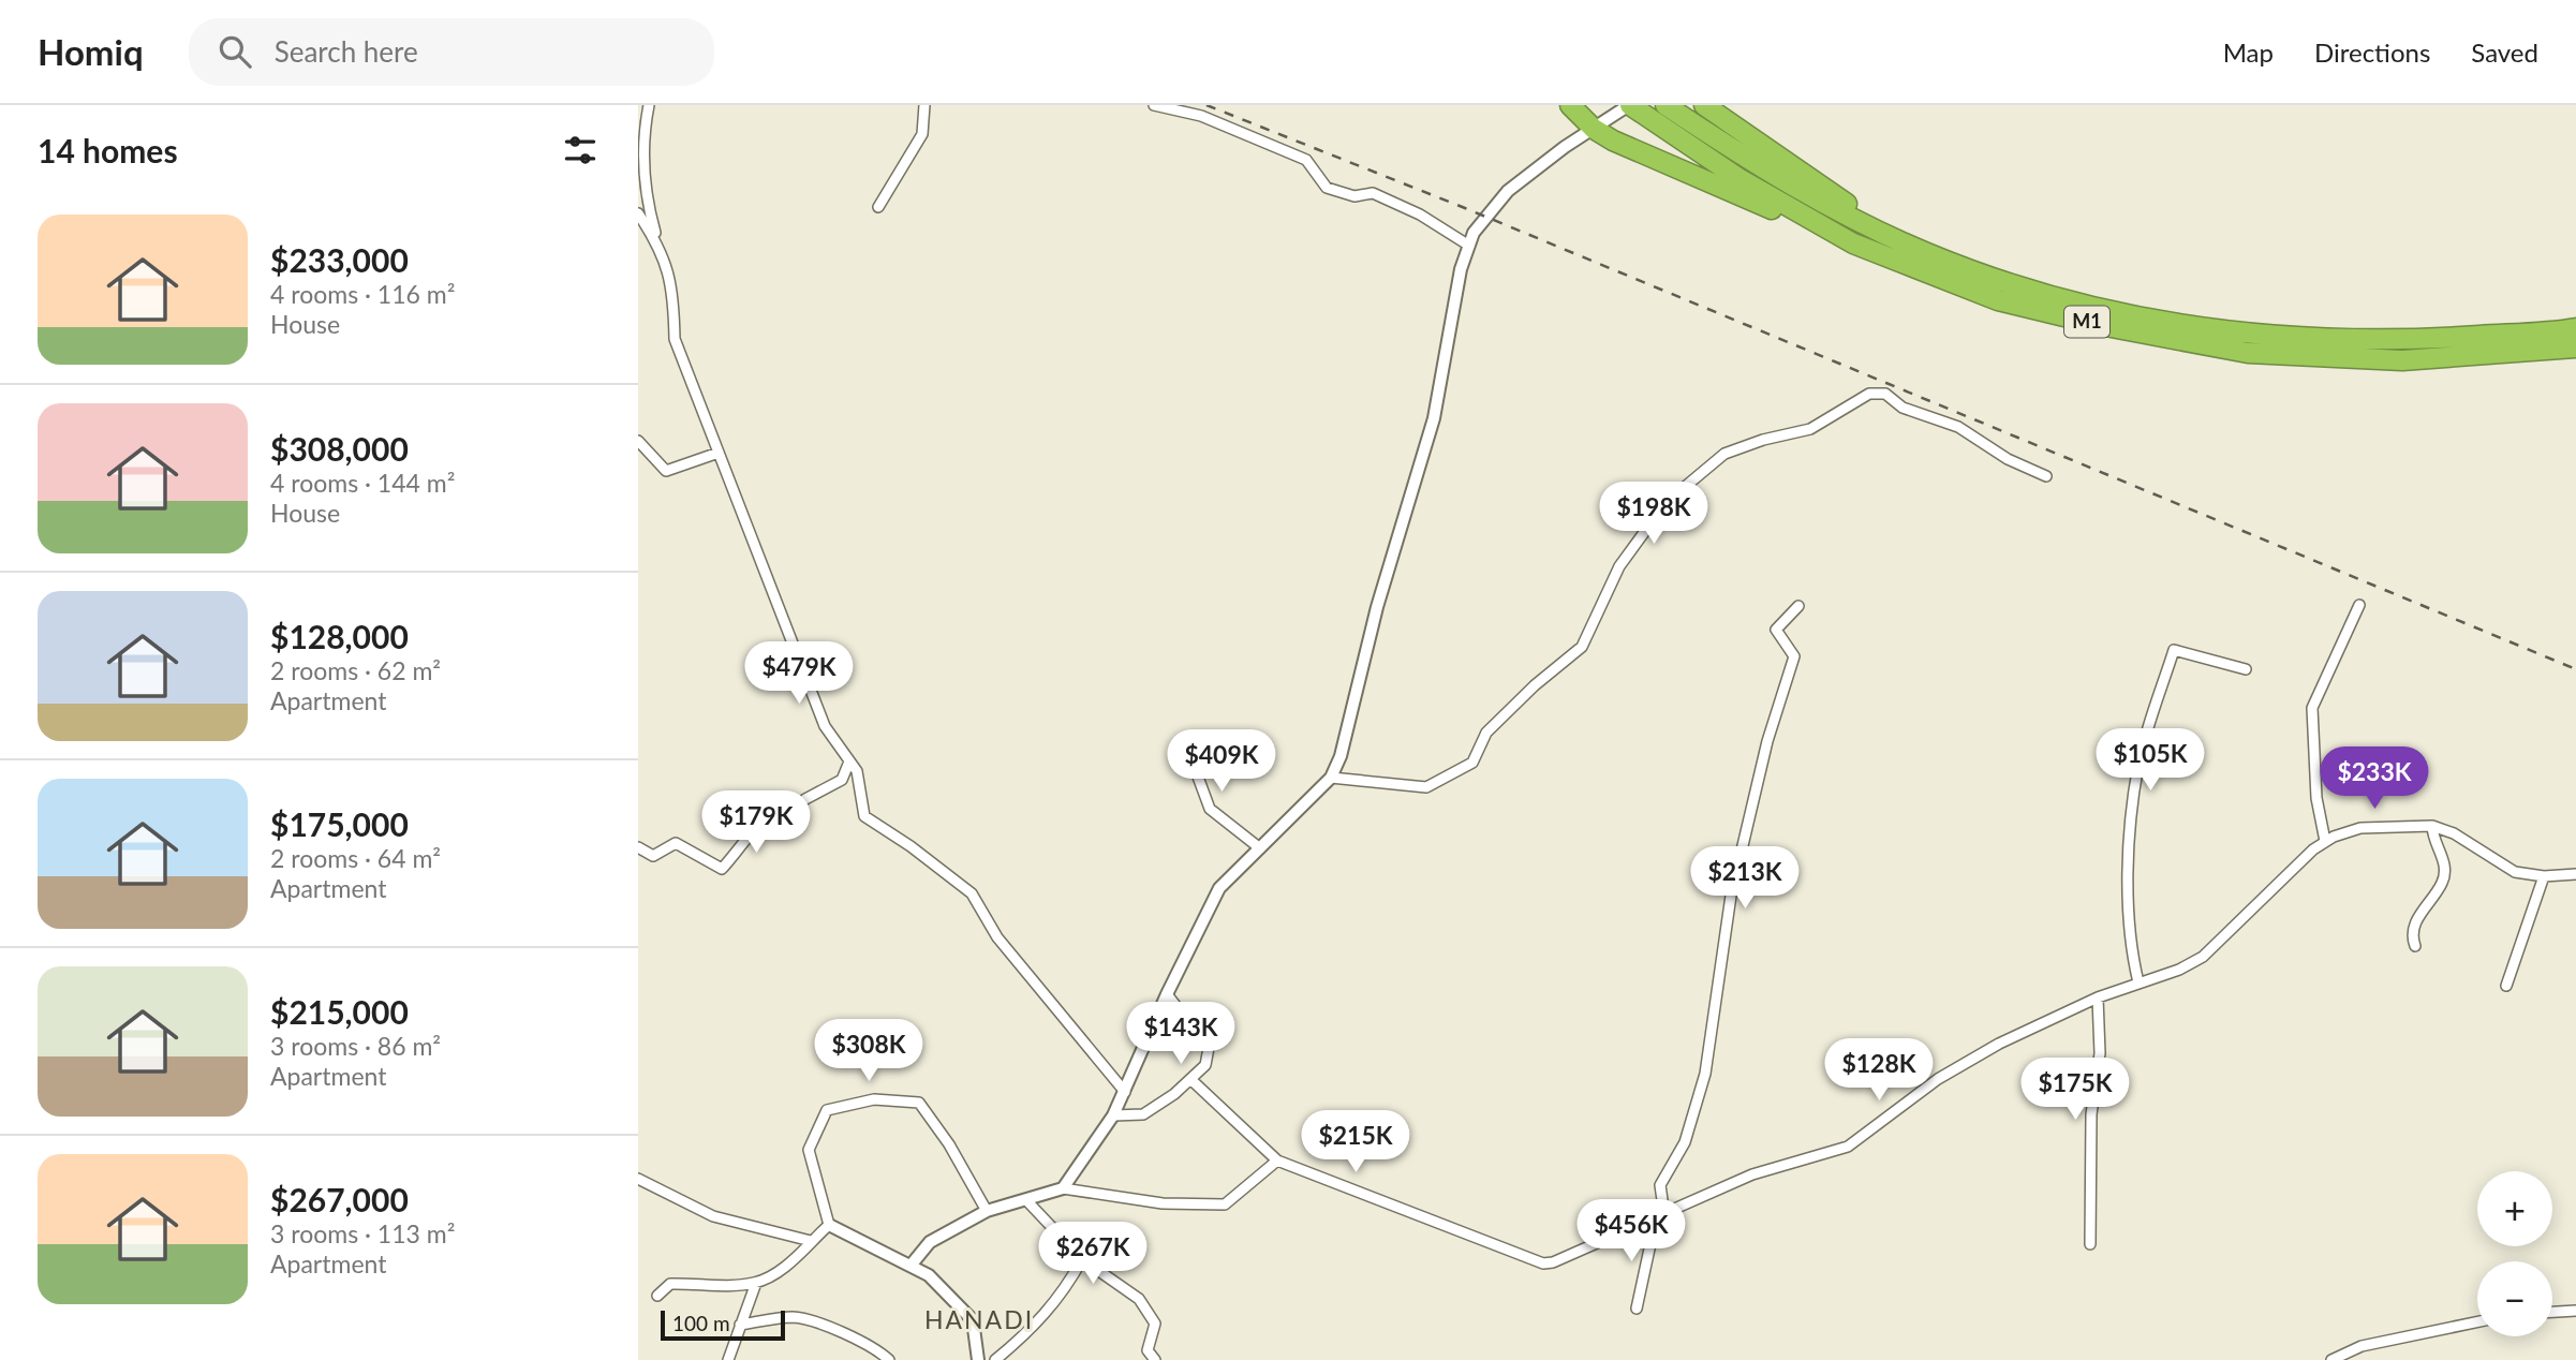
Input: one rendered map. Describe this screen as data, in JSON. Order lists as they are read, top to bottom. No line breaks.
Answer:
{"streets":{"highway":["M1"]},"districts":["HANADI"],"scale_bar":"100 m","page":{"header":"Homiq","search":"Search here","nav":["Map","Directions","Saved"],"heading":"14 homes","list":[{"name":"$233,000","note":"4 rooms · 116 m² · House"},{"name":"$308,000","note":"4 rooms · 144 m² · House"},{"name":"$128,000","note":"2 rooms · 62 m² · Apartment"},{"name":"$175,000","note":"2 rooms · 64 m² · Apartment"},{"name":"$215,000","note":"3 rooms · 86 m² · Apartment"},{"name":"$267,000","note":"3 rooms · 113 m² · Apartment"}],"price":["$198K","$479K","$105K","$409K","$233K","$179K","$213K","$143K","$308K","$128K","$175K","$215K","$456K","$267K"],"map_buttons":["+","−"],"scale":"100 m"}}
